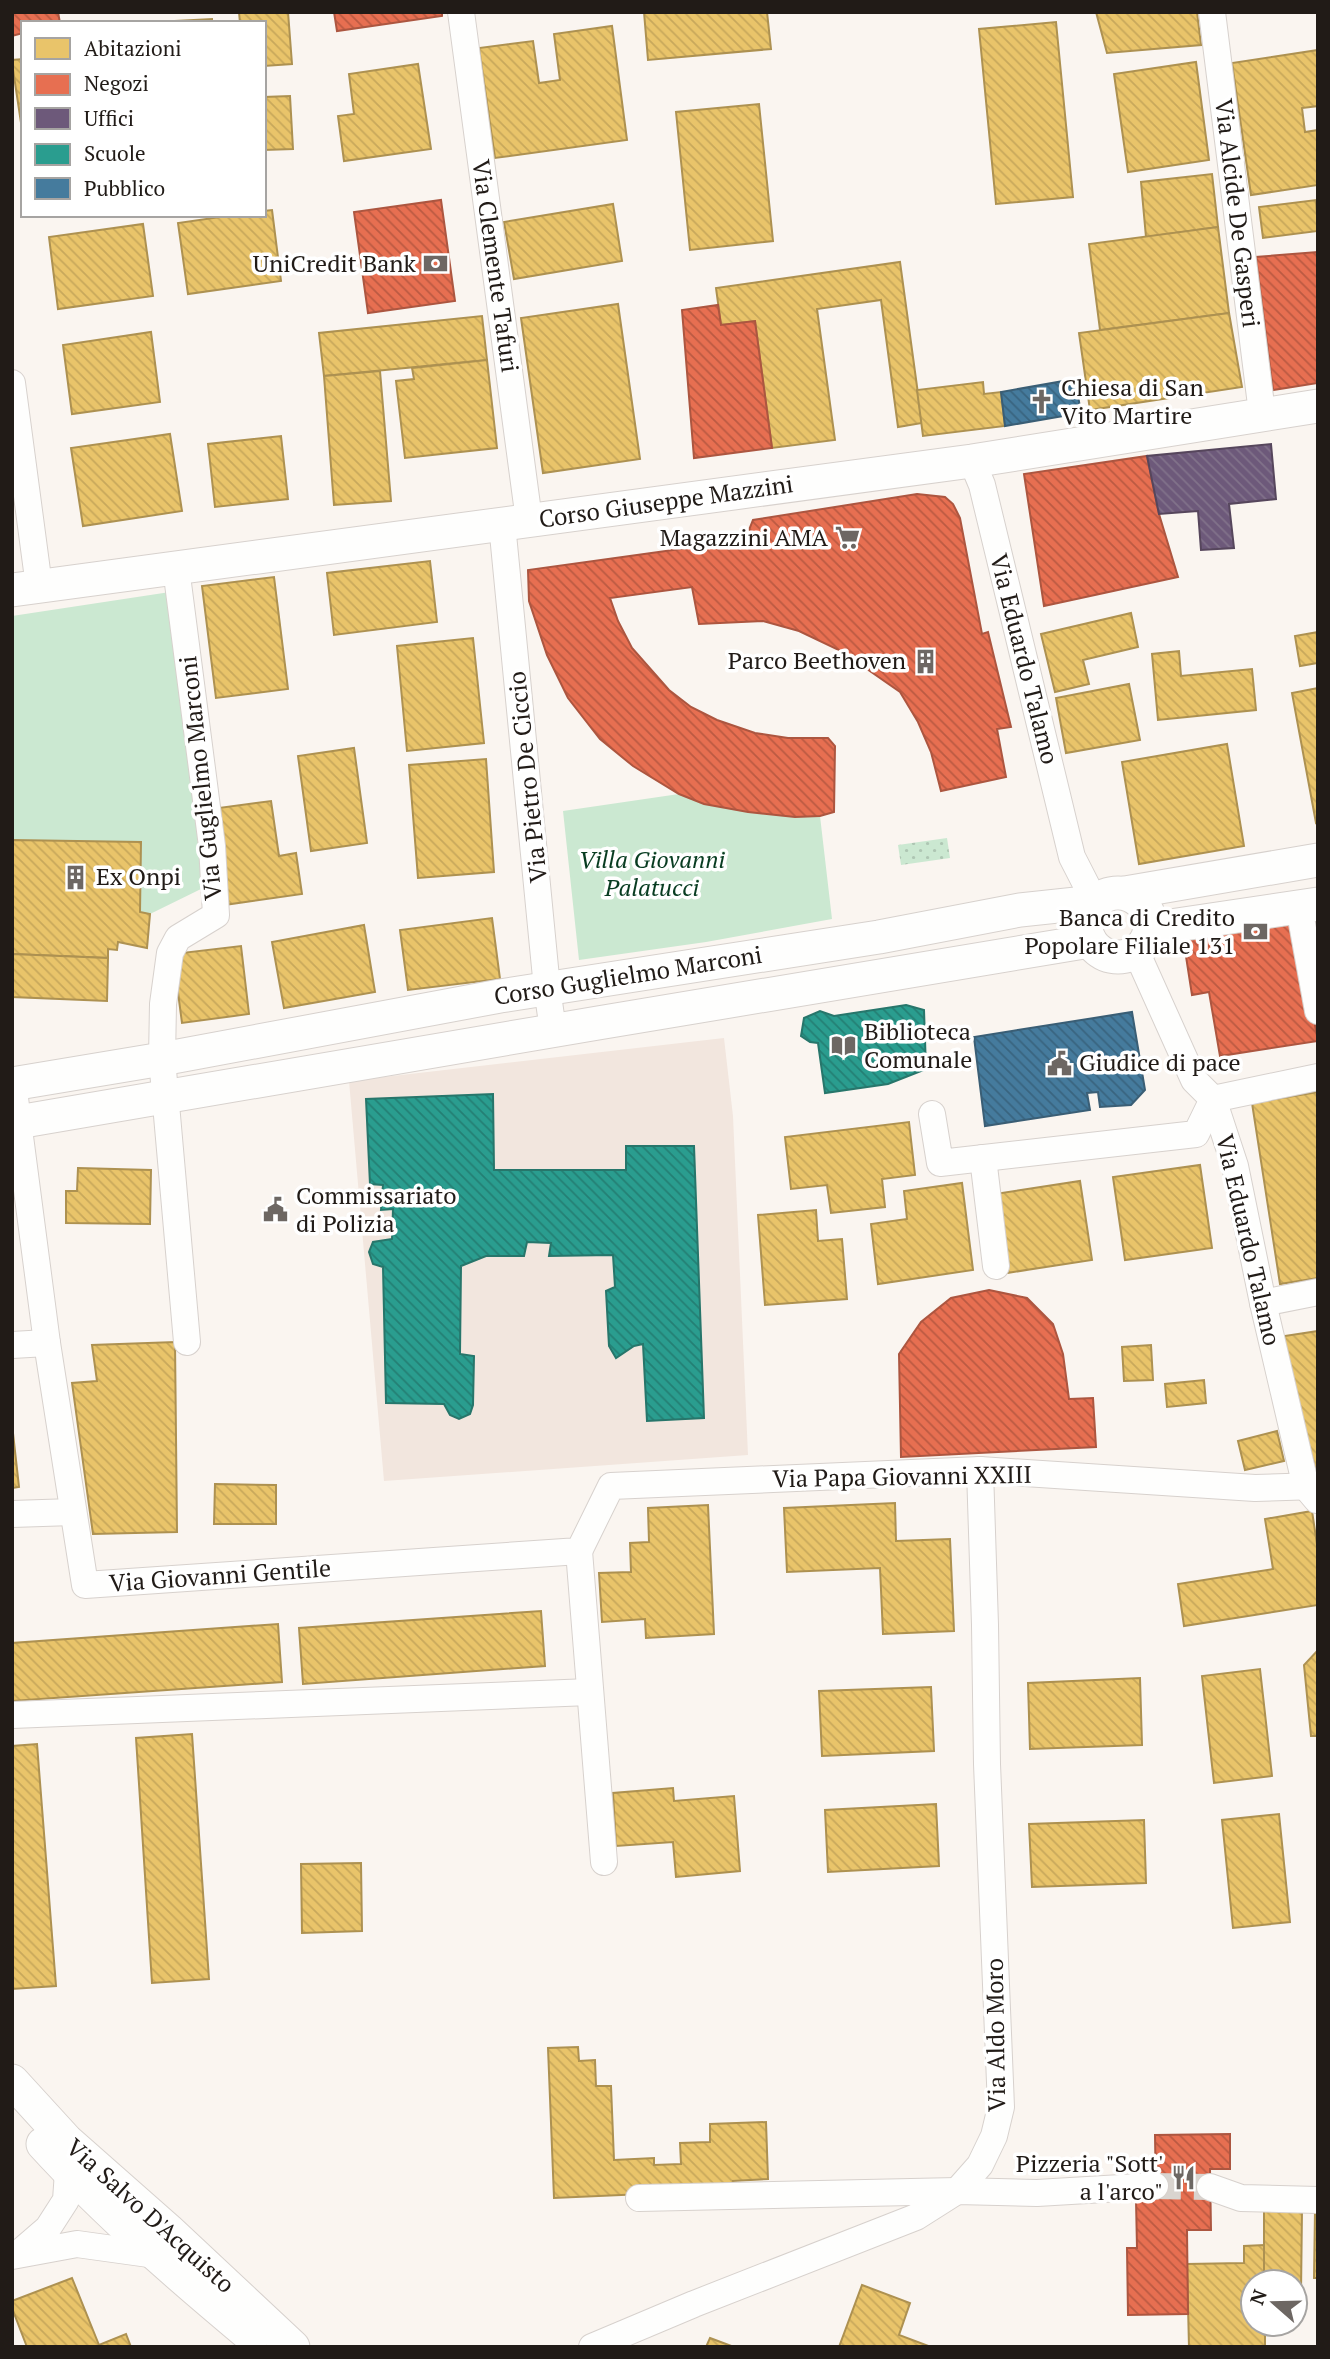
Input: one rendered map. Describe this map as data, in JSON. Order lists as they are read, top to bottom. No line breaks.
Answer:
{"streets":{"street":["Via Alcide De Gasperi","Via Clemente Tafuri","Corso Giuseppe Mazzini","Via Eduardo Talamo","Via Pietro De Ciccio","Via Guglielmo Marconi","Corso Guglielmo Marconi","Via Papa Giovanni XXIII","Via Giovanni Gentile","Via Aldo Moro","Via Salvo D'Acquisto"]},"crossings":[["Via Alcide De Gasperi","Corso Giuseppe Mazzini"],["Via Clemente Tafuri","Corso Giuseppe Mazzini"],["Via Clemente Tafuri","Via Pietro De Ciccio"],["Corso Giuseppe Mazzini","Via Eduardo Talamo"],["Corso Giuseppe Mazzini","Via Pietro De Ciccio"],["Corso Giuseppe Mazzini","Via Guglielmo Marconi"],["Via Eduardo Talamo","Corso Guglielmo Marconi"],["Via Eduardo Talamo","Via Papa Giovanni XXIII"],["Via Pietro De Ciccio","Corso Guglielmo Marconi"],["Via Guglielmo Marconi","Corso Guglielmo Marconi"],["Corso Guglielmo Marconi","Via Giovanni Gentile"],["Via Papa Giovanni XXIII","Via Giovanni Gentile"],["Via Papa Giovanni XXIII","Via Aldo Moro"]],"parks":["Villa Giovanni Palatucci"],"places":{"bank":["UniCredit Bank","Banca di Credito Popolare Filiale 131"],"church":["Chiesa di San Vito Martire"],"supermarket":["Magazzini AMA"],"building":["Parco Beethoven","Ex Onpi"],"library":["Biblioteca Comunale"],"public building":["Giudice di pace","Commissariato di Polizia"],"restaurant":["Pizzeria \"Sott' a l'arco\""]},"legend":["Abitazioni","Negozi","Uffici","Scuole","Pubblico"],"north":"left"}
